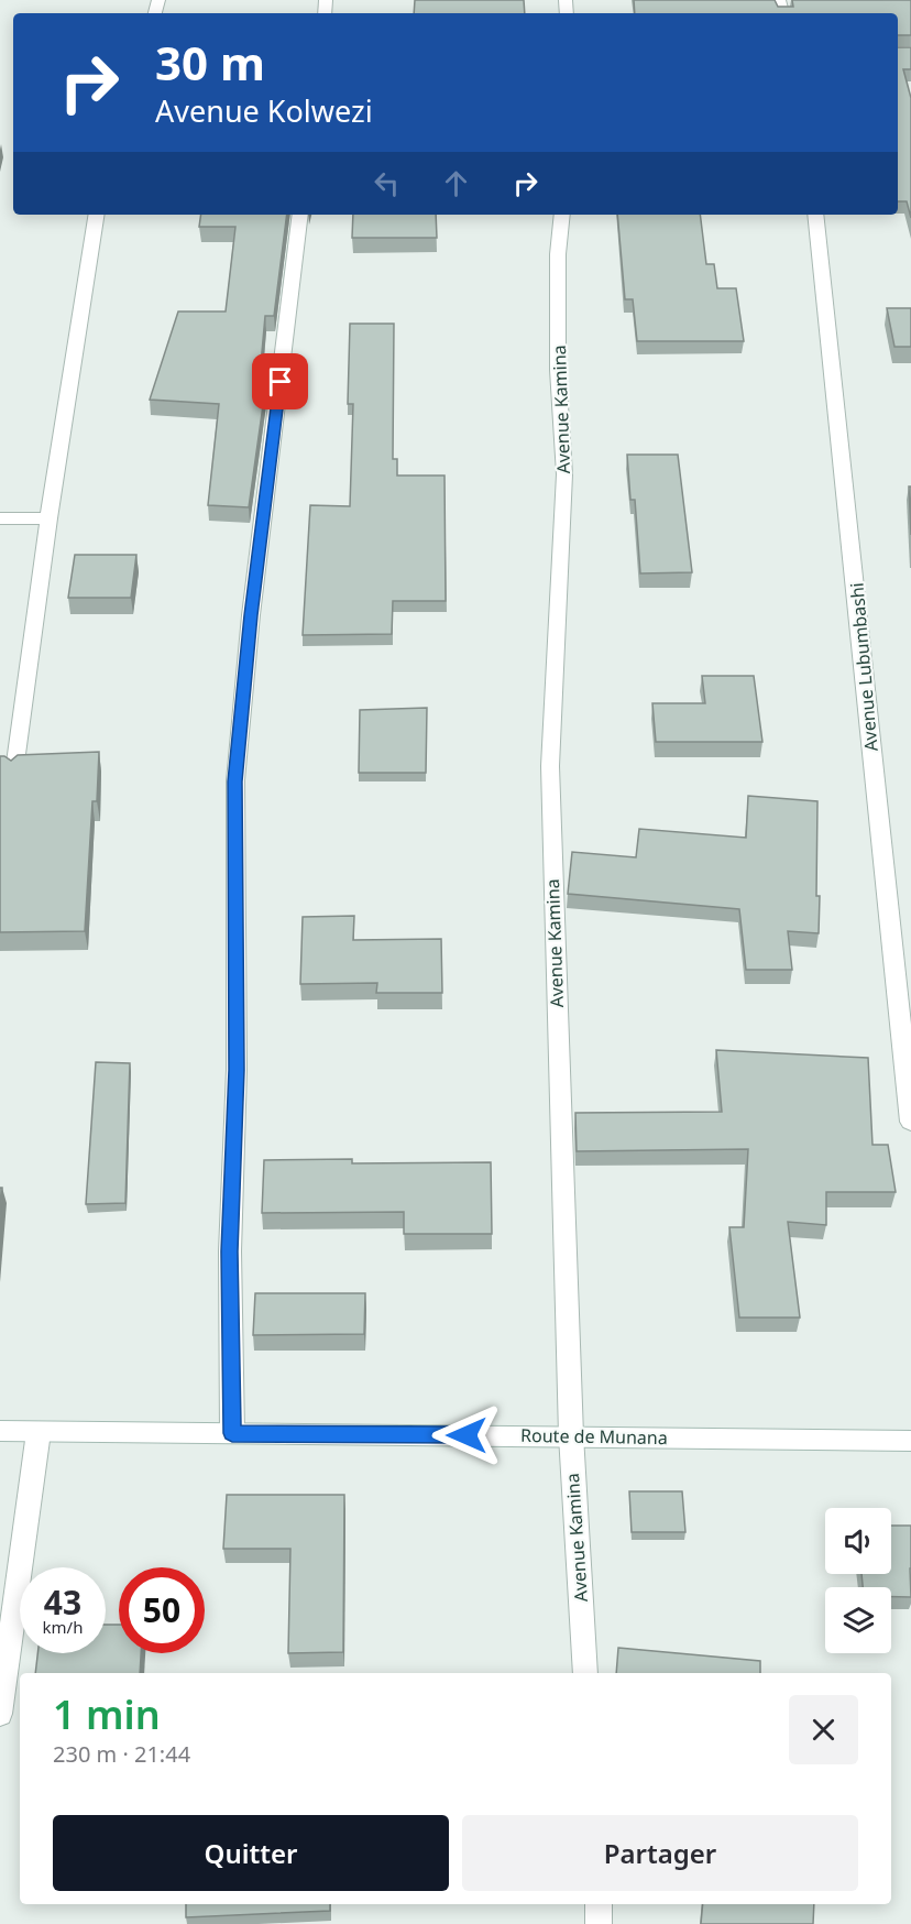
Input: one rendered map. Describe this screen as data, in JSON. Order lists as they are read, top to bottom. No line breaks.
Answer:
{"streets":{"street":["Avenue Kamina","Avenue Lubumbashi","Route de Munana"]},"crossings":[["Avenue Kamina","Route de Munana"]],"page":{"turn":["30 m","Avenue Kolwezi"],"speed":"43 km/h","limit":"50","heading":["1 min","230 m · 21:44"],"buttons":["Quitter","Partager"]}}
